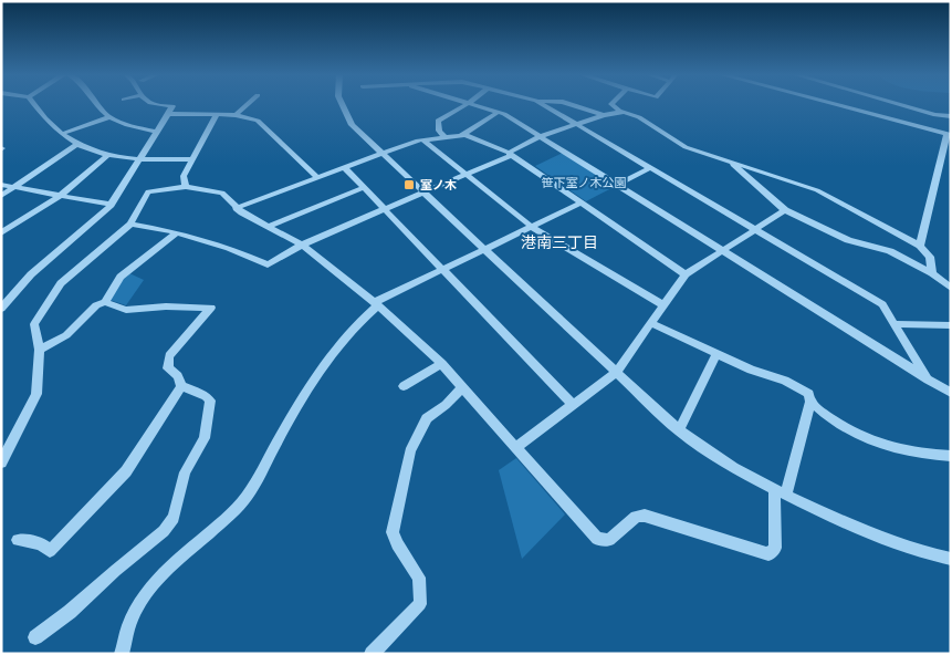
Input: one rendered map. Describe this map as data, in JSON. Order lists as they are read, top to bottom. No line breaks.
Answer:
{"districts":["港南三丁目"],"parks":["笹下室ノ木公園"],"places":{"transit":["室ノ木"]}}
